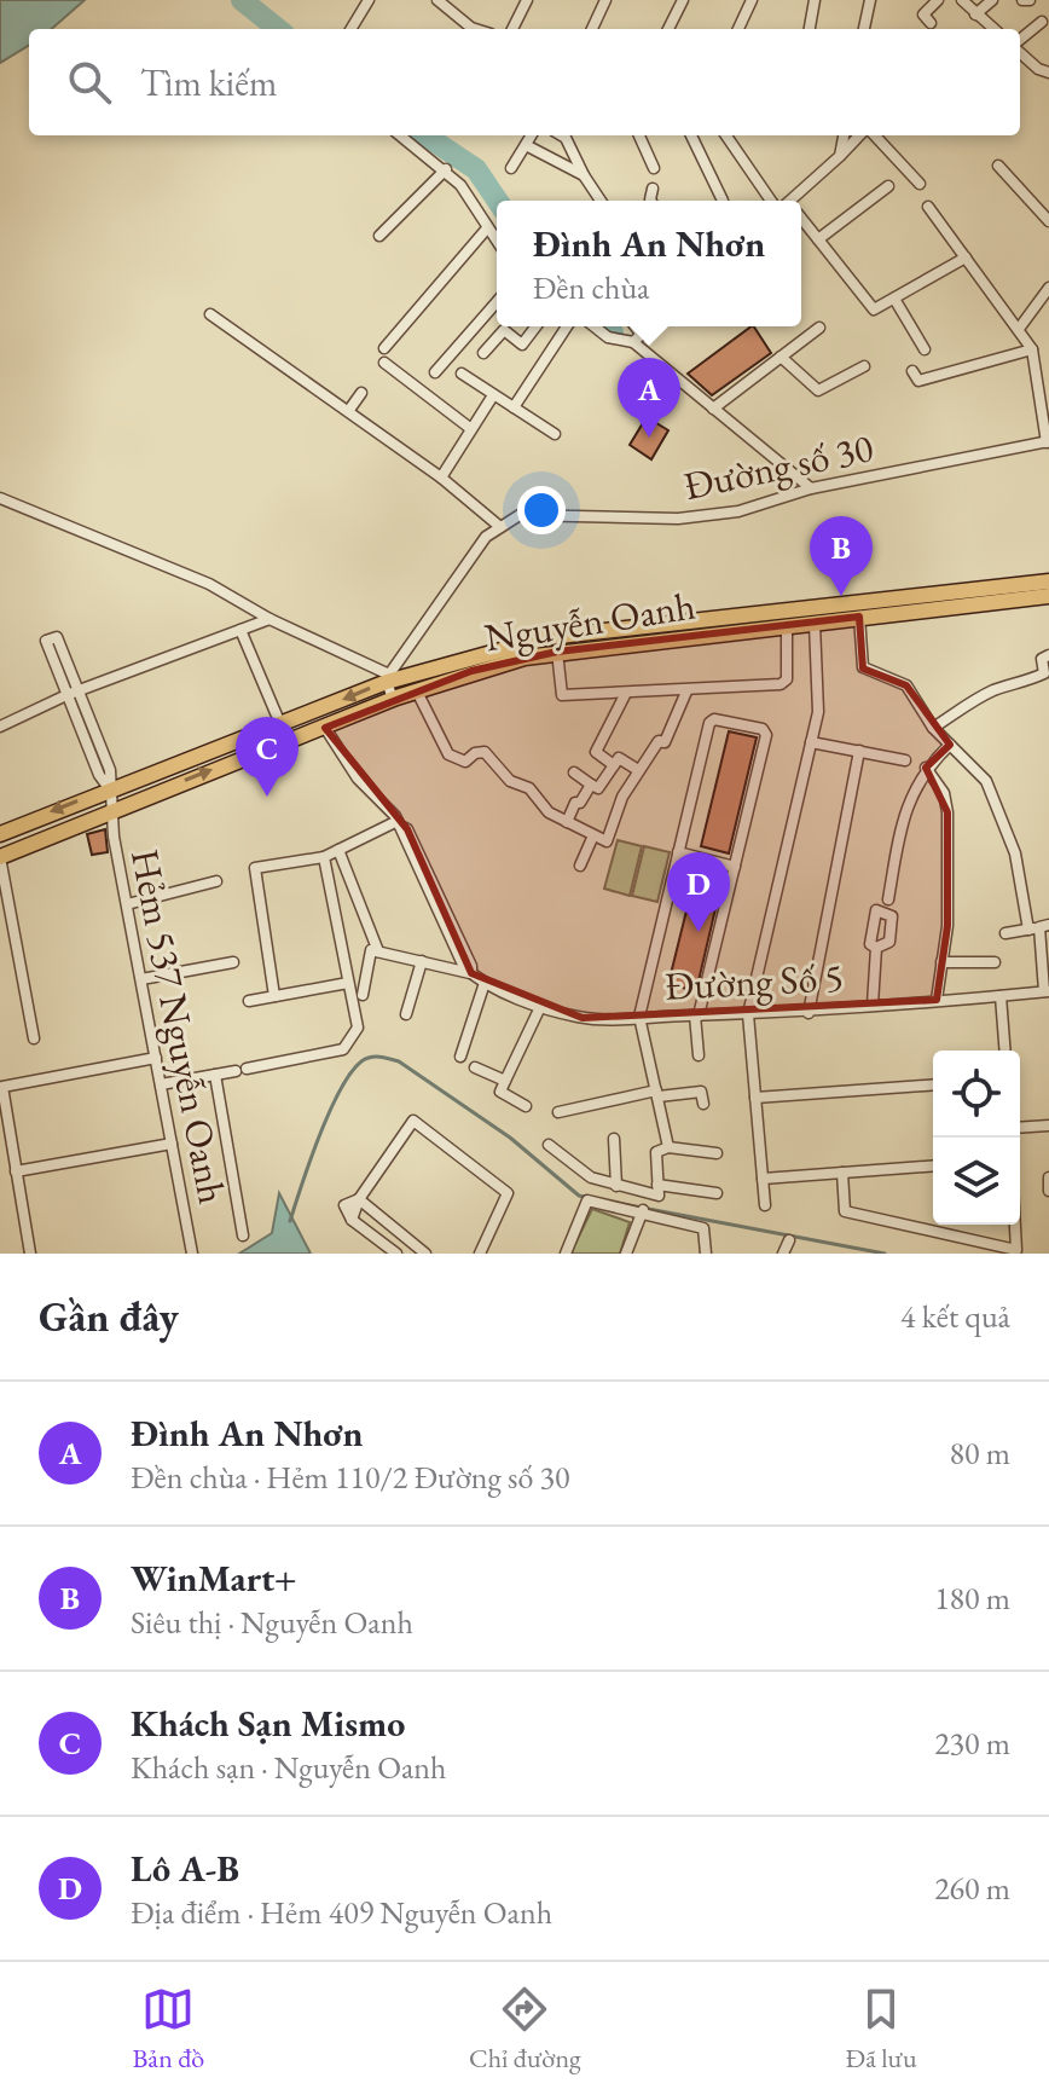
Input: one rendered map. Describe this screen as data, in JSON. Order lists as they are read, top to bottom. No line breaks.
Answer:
{"streets":{"main road":["Nguyễn Oanh"],"street":["Đường số 30","Đường Số 5","Hẻm 537 Nguyễn Oanh"]},"crossings":[["Đường số 30","Nguyễn Oanh"],["Nguyễn Oanh","Hẻm 537 Nguyễn Oanh"]],"page":{"search":"Tìm kiếm","popup":["Đình An Nhơn","Đền chùa"],"pins":["A","B","C","D"],"heading":["Gần đây","4 kết quả"],"list":[{"mark":"A","name":"Đình An Nhơn","note":"Đền chùa · Hẻm 110/2 Đường số 30","value":"80 m"},{"mark":"B","name":"WinMart+","note":"Siêu thị · Nguyễn Oanh","value":"180 m"},{"mark":"C","name":"Khách Sạn Mismo","note":"Khách sạn · Nguyễn Oanh","value":"230 m"},{"mark":"D","name":"Lô A-B","note":"Địa điểm · Hẻm 409 Nguyễn Oanh","value":"260 m"}],"nav":["Bản đồ","Chỉ đường","Đã lưu"]}}
